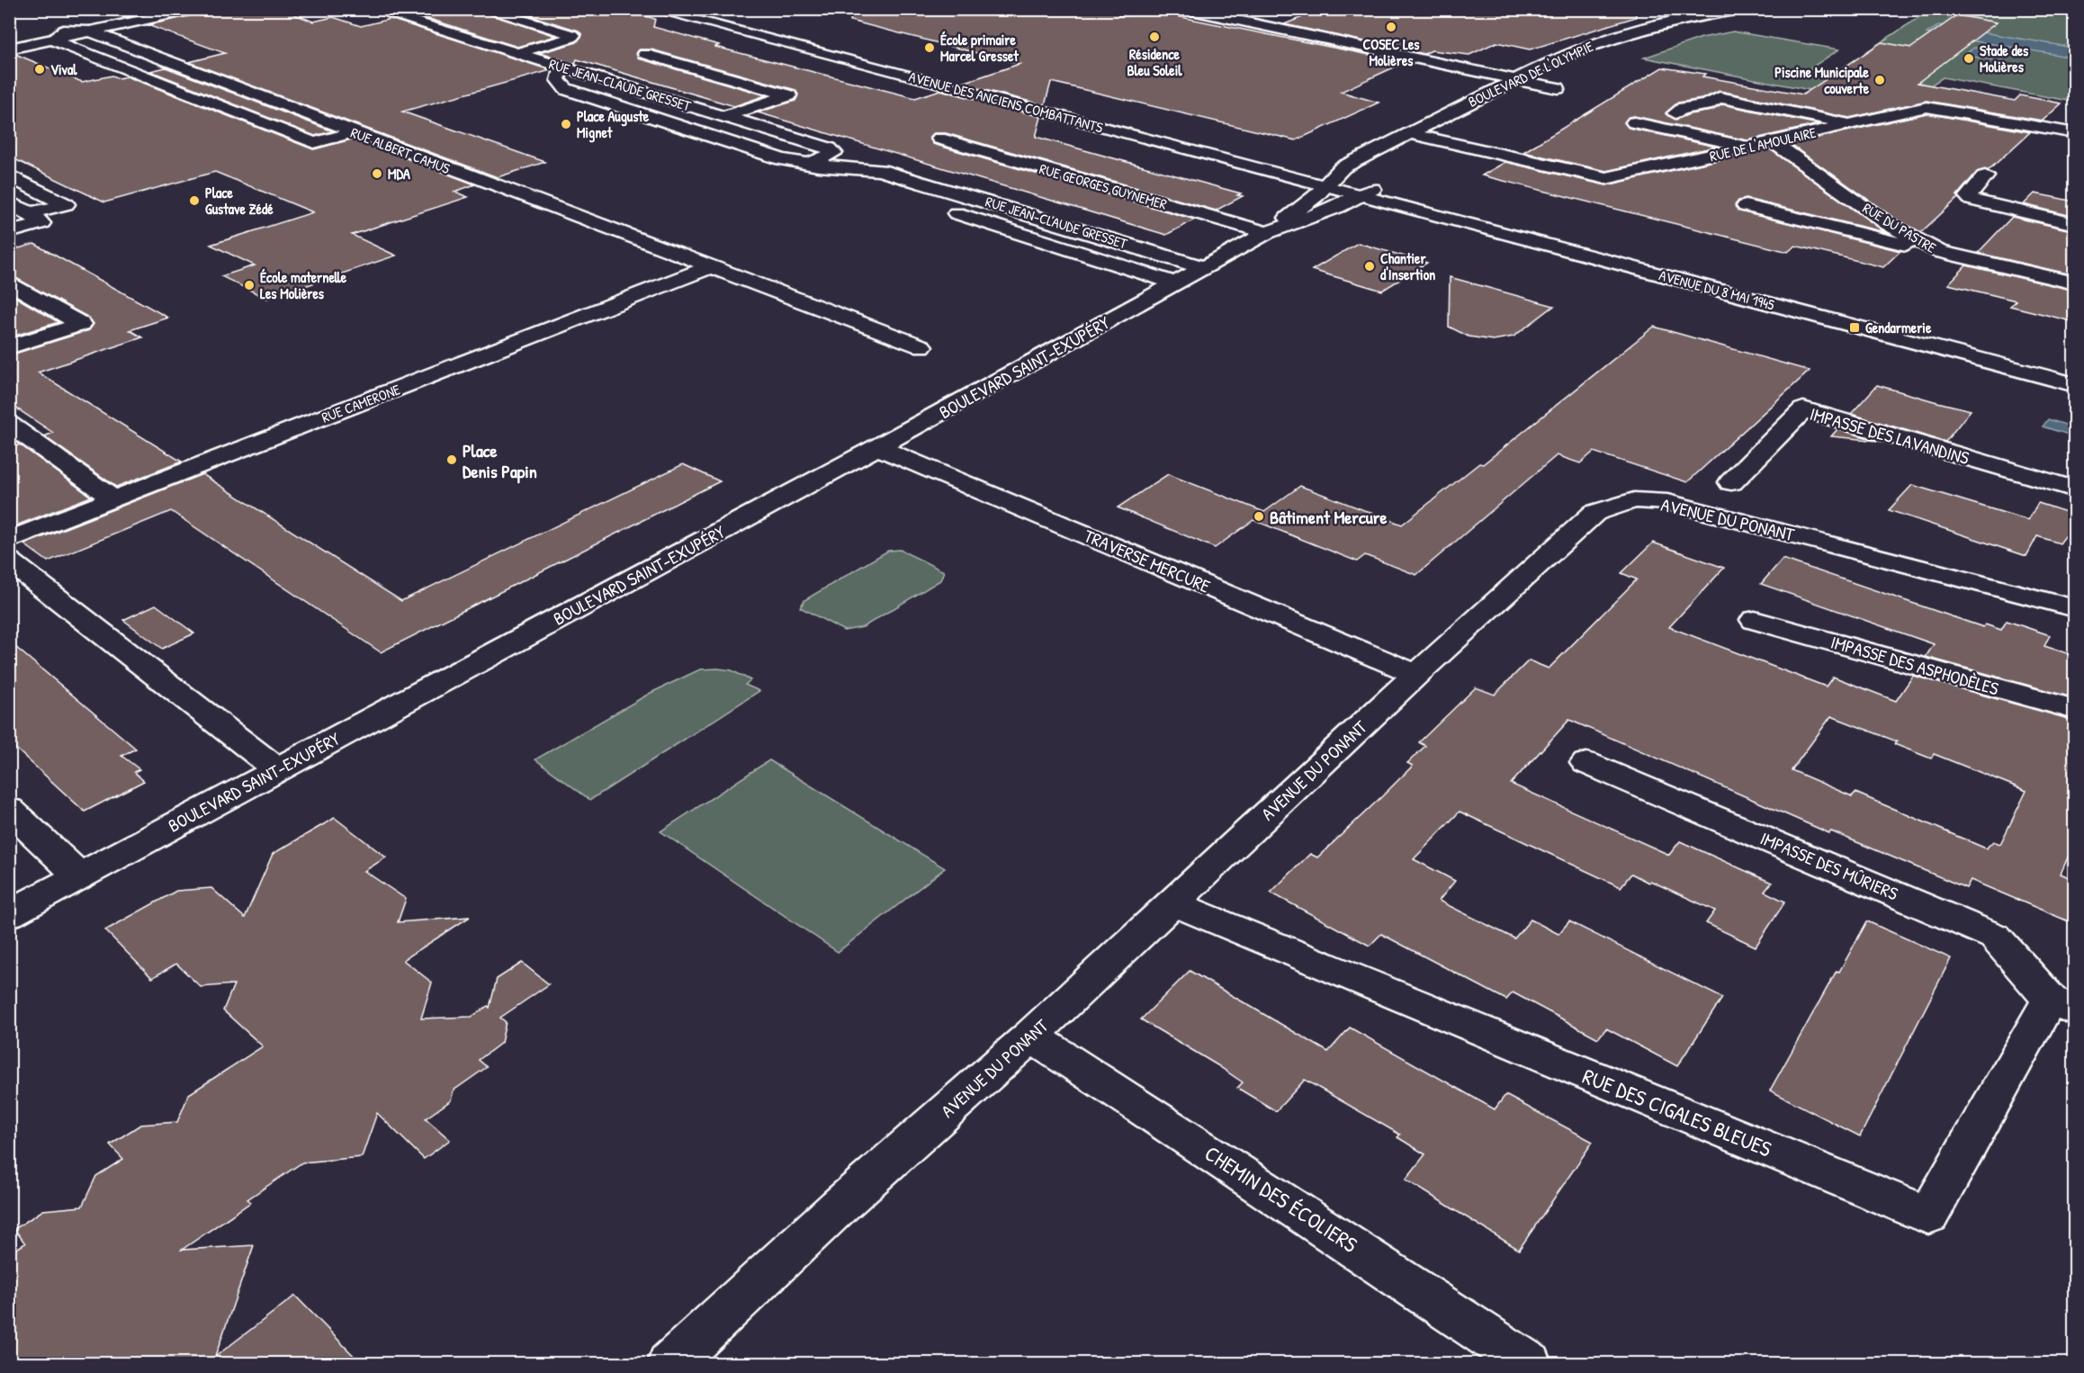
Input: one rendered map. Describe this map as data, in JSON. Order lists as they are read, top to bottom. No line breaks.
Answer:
{"streets":{"street":["BOULEVARD DE L'OLYMPIE","RUE JEAN-CLAUDE GRESSET","AVENUE DES ANCIENS COMBATTANTS","RUE DE L'AMOULAIRE","RUE ALBERT CAMUS","RUE GEORGES GUYNEMER","RUE DU PASTRE","AVENUE DU 8 MAI 1945","BOULEVARD SAINT-EXUPÉRY","RUE CAMERONE","IMPASSE DES LAVANDINS","AVENUE DU PONANT","TRAVERSE MERCURE","IMPASSE DES ASPHODÈLES","IMPASSE DES MÛRIERS","RUE DES CIGALES BLEUES","CHEMIN DES ÉCOLIERS"]},"crossings":[["BOULEVARD DE L'OLYMPIE","AVENUE DES ANCIENS COMBATTANTS"],["BOULEVARD DE L'OLYMPIE","RUE DE L'AMOULAIRE"],["BOULEVARD DE L'OLYMPIE","BOULEVARD SAINT-EXUPÉRY"],["RUE JEAN-CLAUDE GRESSET","BOULEVARD SAINT-EXUPÉRY"],["AVENUE DES ANCIENS COMBATTANTS","AVENUE DU 8 MAI 1945"],["AVENUE DES ANCIENS COMBATTANTS","BOULEVARD SAINT-EXUPÉRY"],["RUE DE L'AMOULAIRE","RUE DU PASTRE"],["RUE ALBERT CAMUS","RUE CAMERONE"],["RUE GEORGES GUYNEMER","BOULEVARD SAINT-EXUPÉRY"],["AVENUE DU 8 MAI 1945","BOULEVARD SAINT-EXUPÉRY"],["BOULEVARD SAINT-EXUPÉRY","TRAVERSE MERCURE"],["AVENUE DU PONANT","TRAVERSE MERCURE"],["AVENUE DU PONANT","RUE DES CIGALES BLEUES"],["AVENUE DU PONANT","CHEMIN DES ÉCOLIERS"],["IMPASSE DES MÛRIERS","RUE DES CIGALES BLEUES"]],"places":{"other":["COSEC Les Molières","Résidence Bleu Soleil","École primaire Marcel Gresset","Stade des Molières","Vival","Piscine Municipale couverte","Place Auguste Mignet","MDA","Place Gustave Zédé","Chantier d'Insertion","École maternelle Les Molières","Place Denis Papin","Bâtiment Mercure"],"transit":["Gendarmerie"]}}
